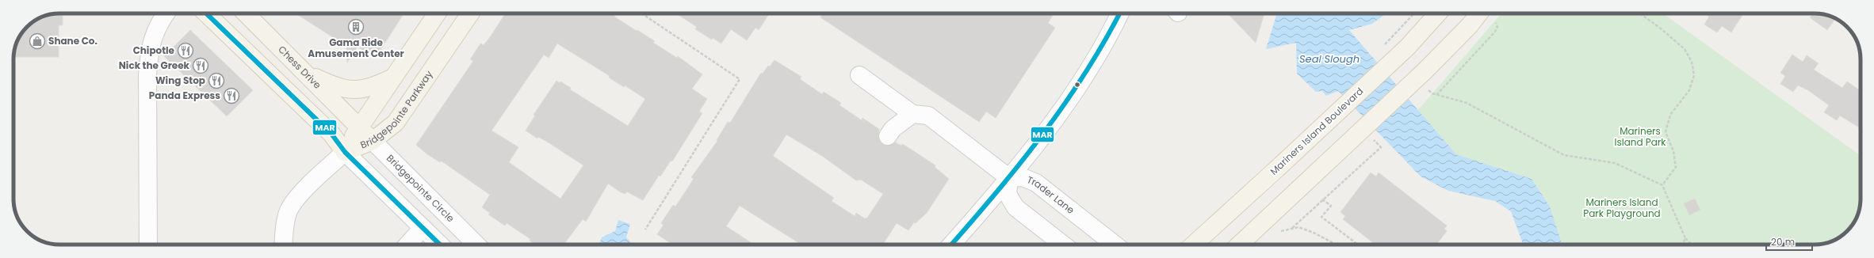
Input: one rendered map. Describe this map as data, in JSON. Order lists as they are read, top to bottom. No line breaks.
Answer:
{"streets":{"main road":["Chess Drive","Bridgepointe Parkway","Mariners Island Boulevard","Bridgepointe Circle"],"street":["Trader Lane"]},"crossings":[["Chess Drive","Bridgepointe Parkway"],["Chess Drive","Bridgepointe Circle"],["Bridgepointe Parkway","Bridgepointe Circle"]],"water":["Seal Slough"],"parks":["Mariners Island Park","Mariners Island Park Playground"],"places":{"building":["Gama Ride Amusement Center"],"shop":["Shane Co."],"restaurant":["Chipotle","Nick the Greek","Wing Stop","Panda Express"]},"lines":["transit line MAR"],"scale_bar":"20 m"}
